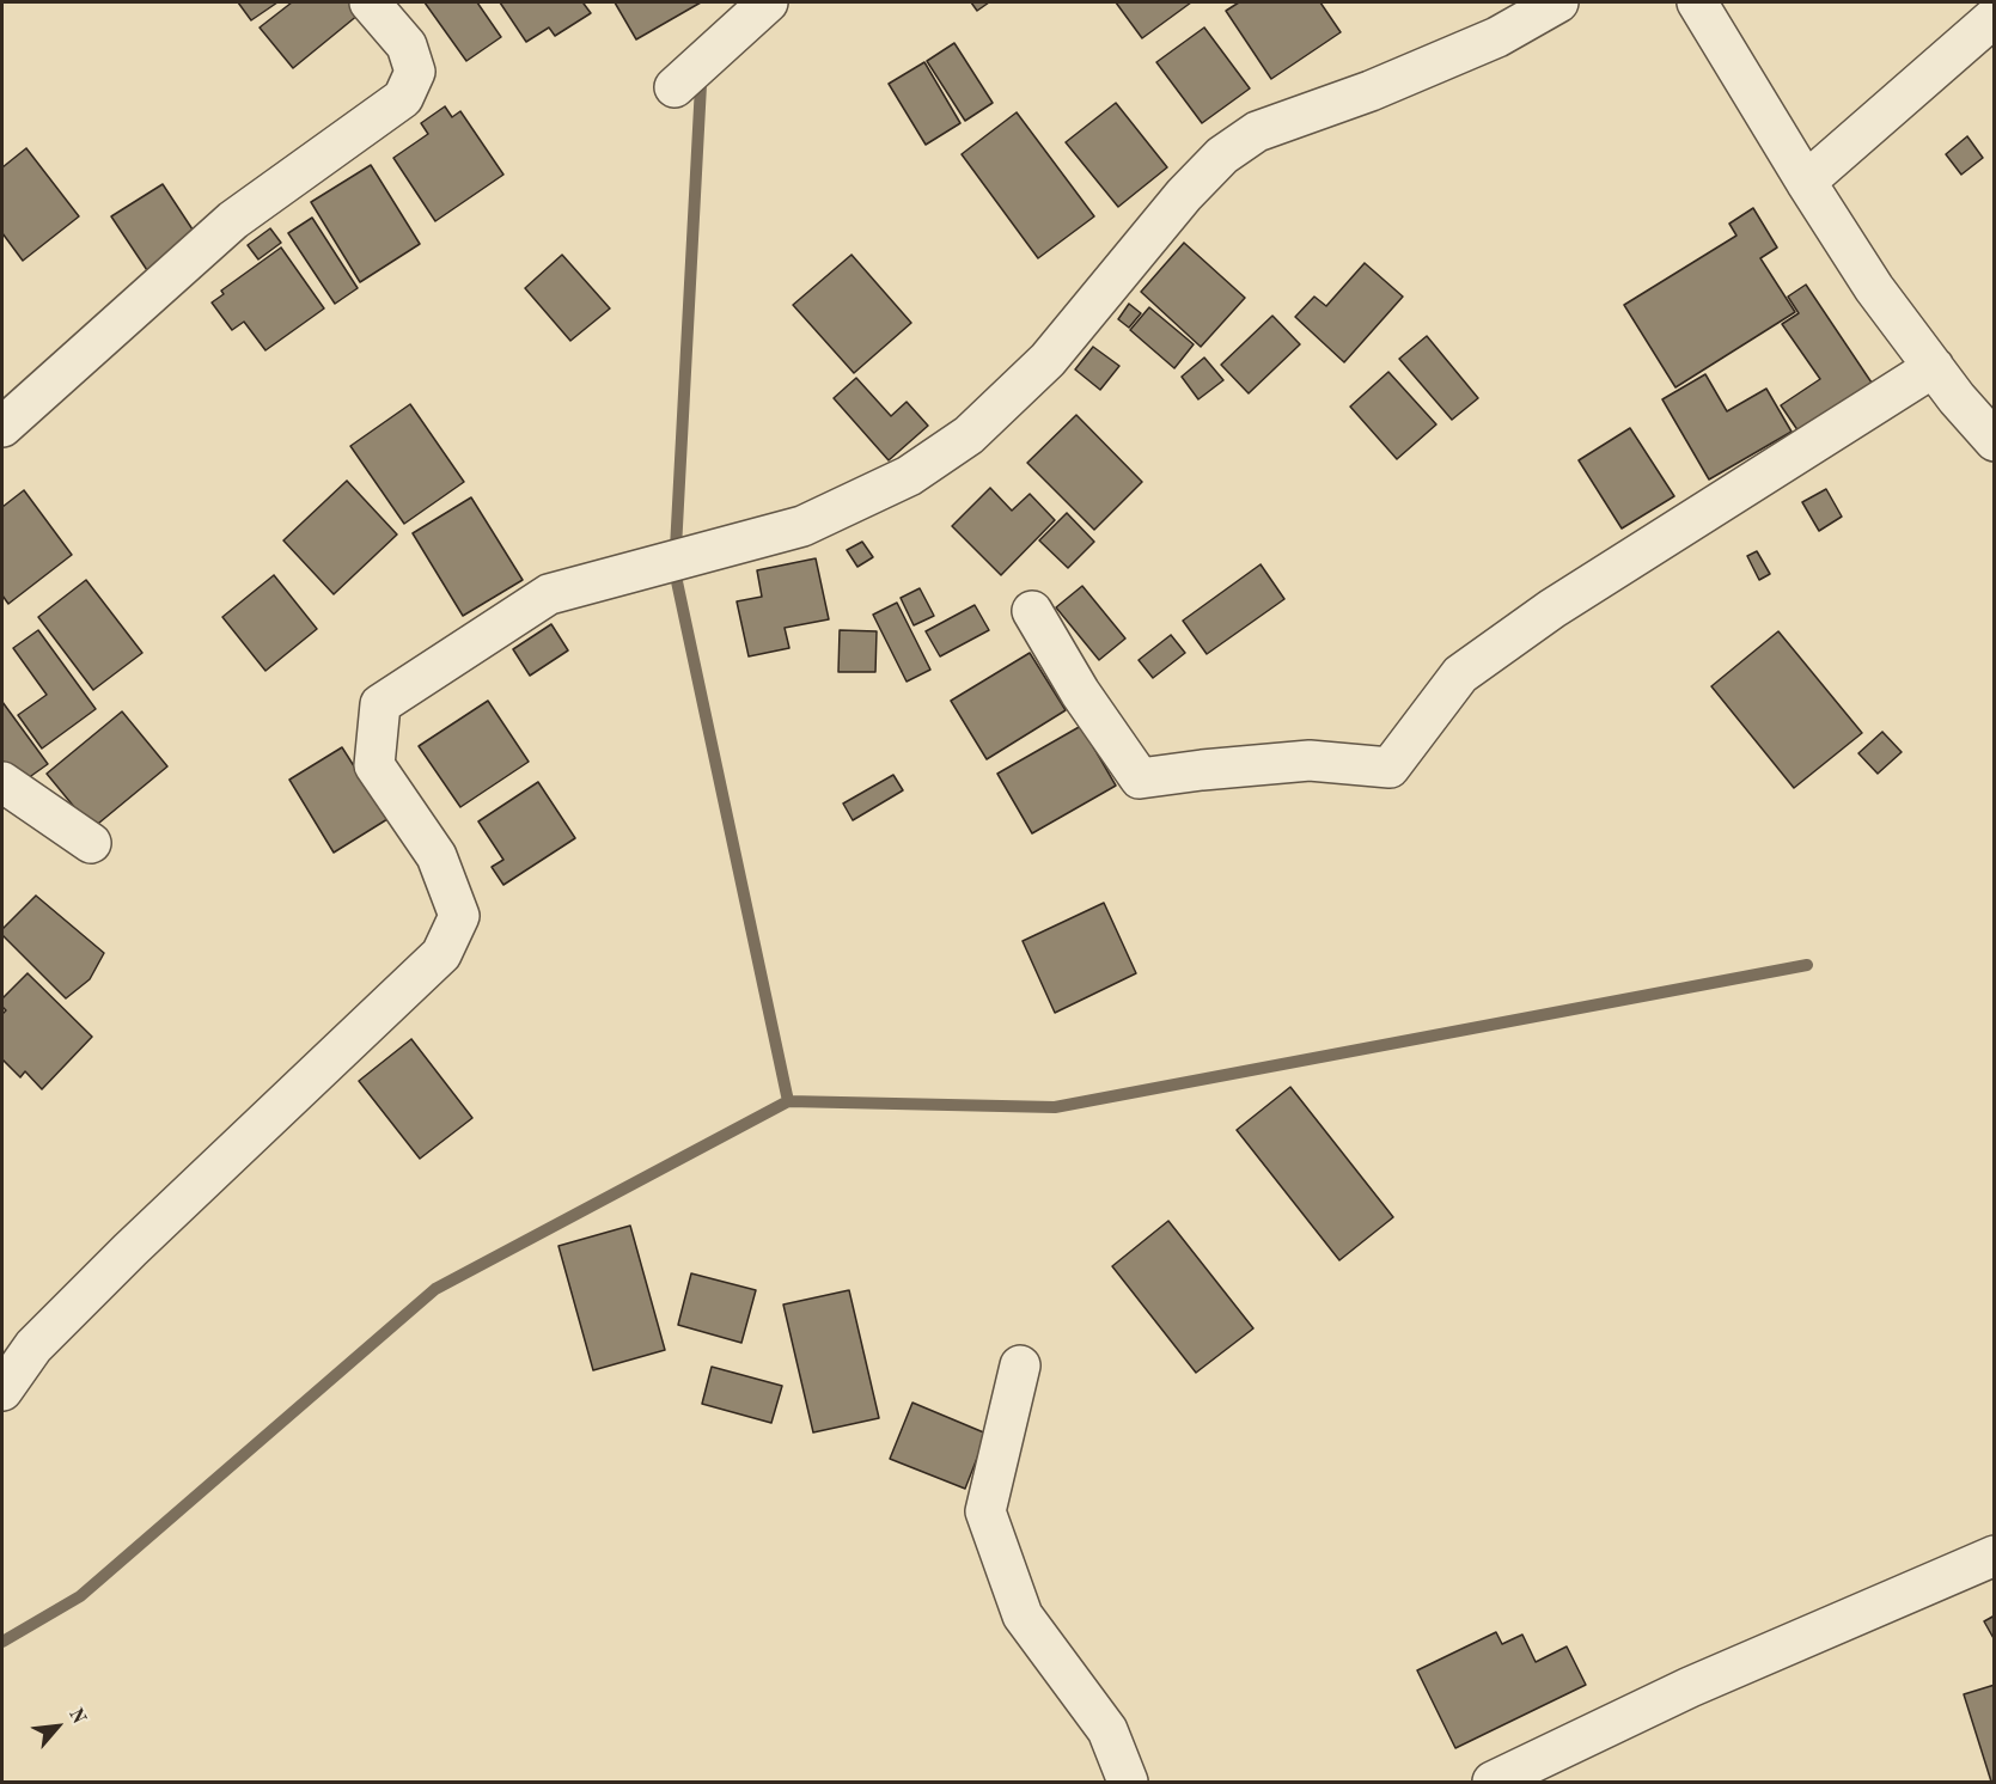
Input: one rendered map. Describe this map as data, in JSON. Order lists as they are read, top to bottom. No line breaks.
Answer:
{"north":"top right"}
